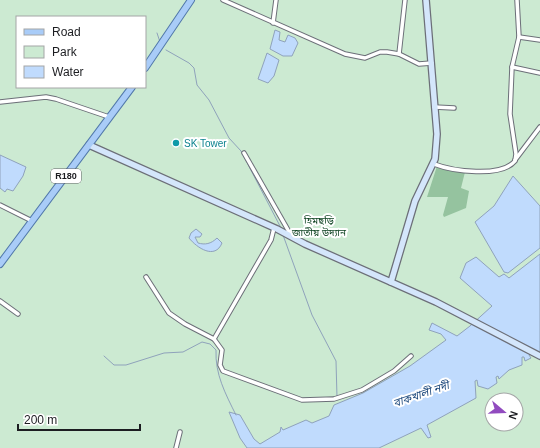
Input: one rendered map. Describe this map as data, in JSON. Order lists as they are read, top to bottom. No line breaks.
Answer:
{"streets":{"main road":["R180"]},"water":["বাকখালী নদী"],"parks":["হিমছড়ি জাতীয় উদ্যান"],"places":["SK Tower"],"legend":["Road","Park","Water"],"scale_bar":"200 m","north":"right"}
